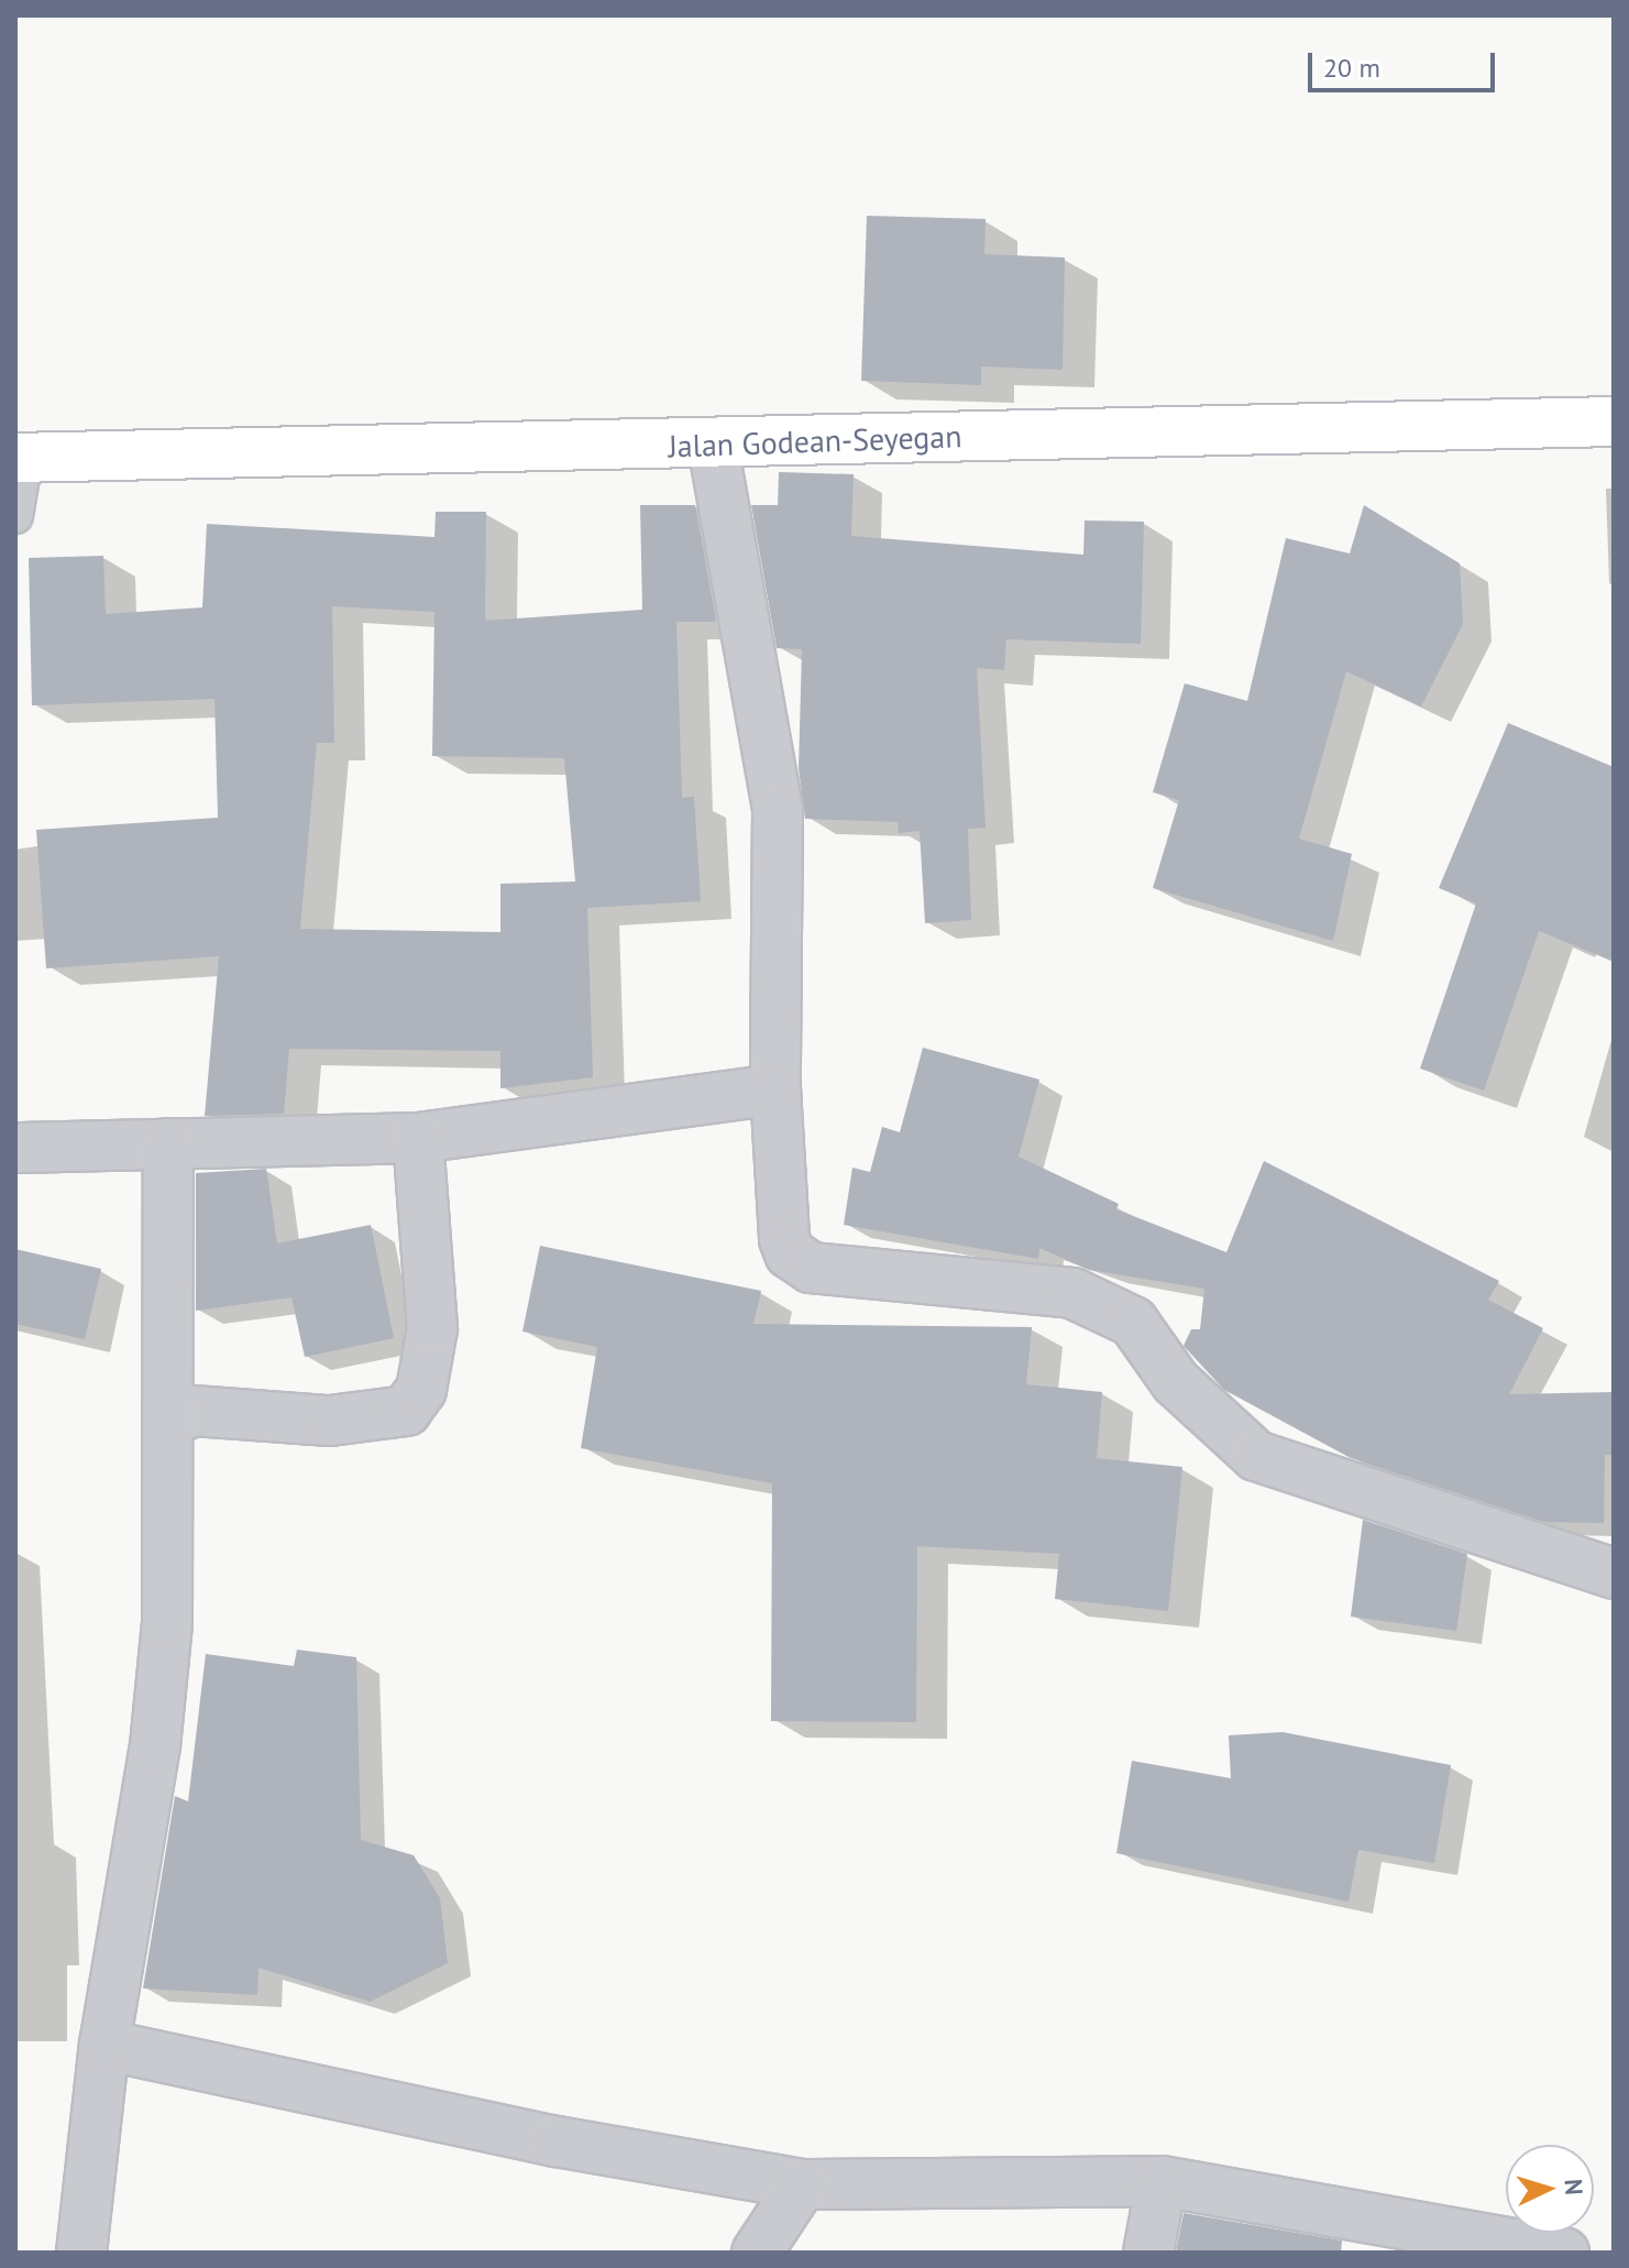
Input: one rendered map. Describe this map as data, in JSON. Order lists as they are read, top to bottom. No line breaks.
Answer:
{"streets":{"main road":["Jalan Godean-Seyegan"]},"scale_bar":"20 m","north":"right"}
